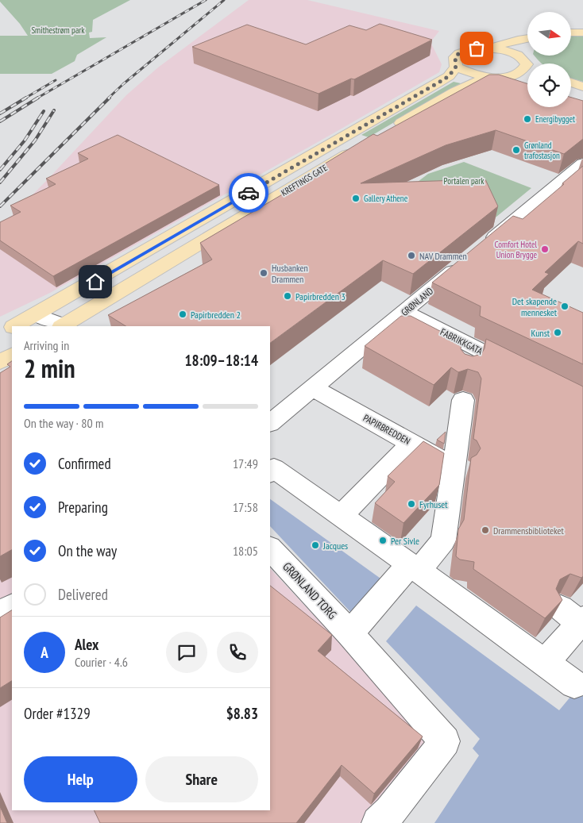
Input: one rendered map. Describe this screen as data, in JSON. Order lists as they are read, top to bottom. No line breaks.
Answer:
{"streets":{"main road":["KREFTINGS GATE"],"street":["GRØNLAND","FABRIKKGATA","PAPIRBREDDEN","GRØNLAND TORG"]},"crossings":[["GRØNLAND","FABRIKKGATA"],["GRØNLAND","PAPIRBREDDEN"]],"parks":["Smithestrøm park","Portalen park"],"places":["Energibygget","Grønland trafostasjon","Gallery Athene","Comfort Hotel Union Brygge","NAV Drammen","Husbanken Drammen","Papirbredden 3","Det skapende mennesket","Papirbredden 2","Kunst","Fyrhuset","Drammensbiblioteket","Per Sivle","Jacques"],"north":"right","page":{"heading":["2 min","Arriving in","18:09–18:14"],"panel":["Alex","Courier · 4.6","Order #1329","$8.83"],"bar":"On the way · 80 m","list":[["Confirmed","17:49"],["Preparing","17:58"],["On the way","18:05"],"Delivered"],"round":"A","buttons":["Help","Share"]}}
